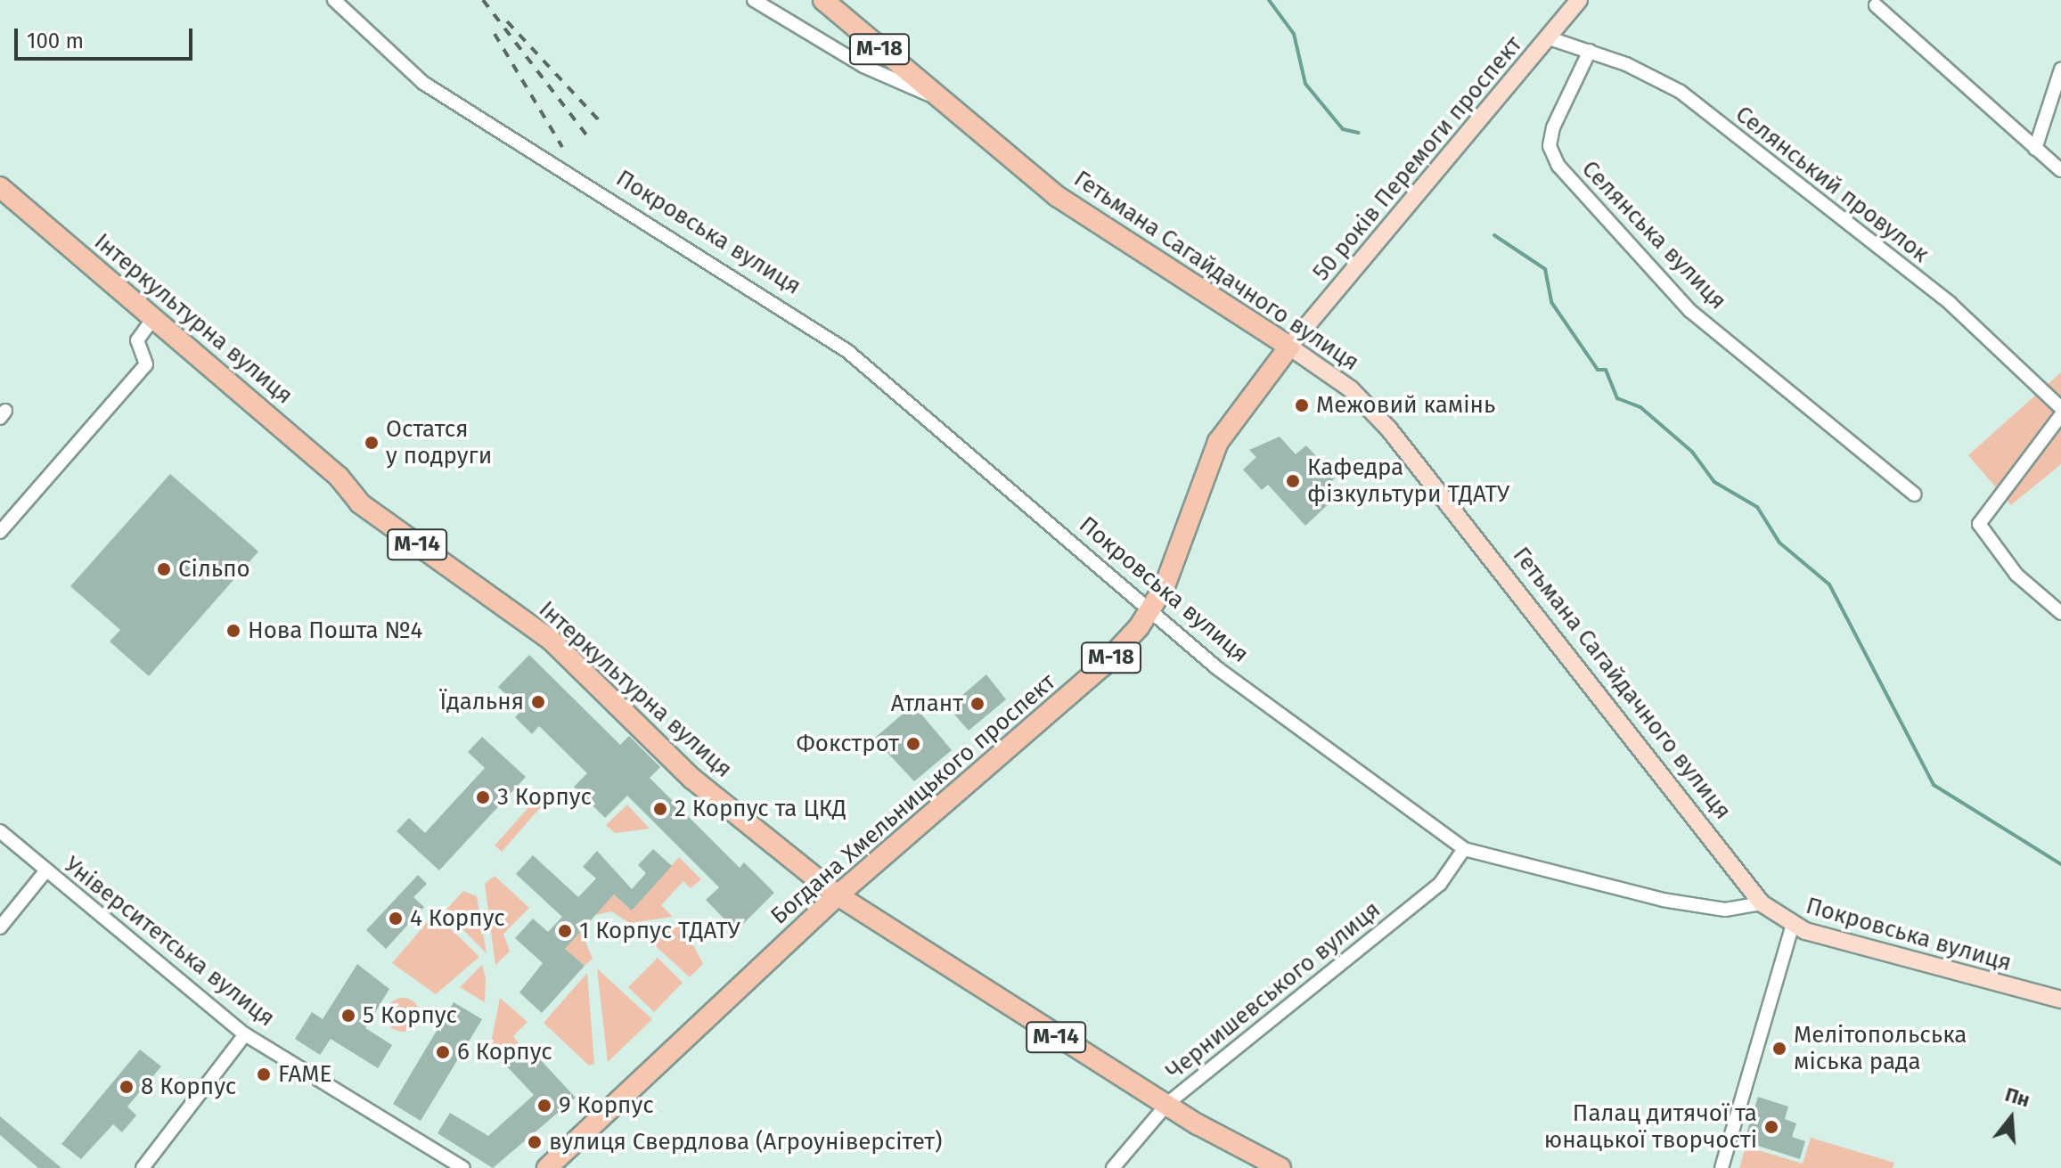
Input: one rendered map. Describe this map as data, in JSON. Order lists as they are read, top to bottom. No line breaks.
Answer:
{"streets":{"highway":["М-18","Гетьмана Сагайдачного вулиця","Інтеркультурна вулиця","М-14","Богдана Хмельницького проспект"],"main road":["50 років Перемоги проспект","Покровська вулиця"],"street":["Селянський провулок","Селянська вулиця","Університетська вулиця","Чернишевського вулиця"]},"crossings":[["М-18","Гетьмана Сагайдачного вулиця"],["50 років Перемоги проспект","Селянський провулок"],["50 років Перемоги проспект","Гетьмана Сагайдачного вулиця"],["50 років Перемоги проспект","Богдана Хмельницького проспект"],["Селянський провулок","Селянська вулиця"],["Покровська вулиця","Гетьмана Сагайдачного вулиця"],["Покровська вулиця","Богдана Хмельницького проспект"],["Покровська вулиця","Чернишевського вулиця"],["Гетьмана Сагайдачного вулиця","Богдана Хмельницького проспект"],["Інтеркультурна вулиця","Богдана Хмельницького проспект"],["Інтеркультурна вулиця","Чернишевського вулиця"]],"places":["Межовий камінь","Остатся у подруги","Кафедра фізкультури ТДАТУ","Сільпо","Нова Пошта №4","Їдальня","Атлант","Фокстрот","3 Корпус","2 Корпус та ЦКД","4 Корпус","1 Корпус ТДАТУ","5 Корпус","Мелітопольська міська рада","6 Корпус","FAME","8 Корпус","9 Корпус","Палац дитячої та юнацької творчості","вулиця Свердлова (Агроуніверсітет)"],"scale_bar":"100 m","north":"top"}
